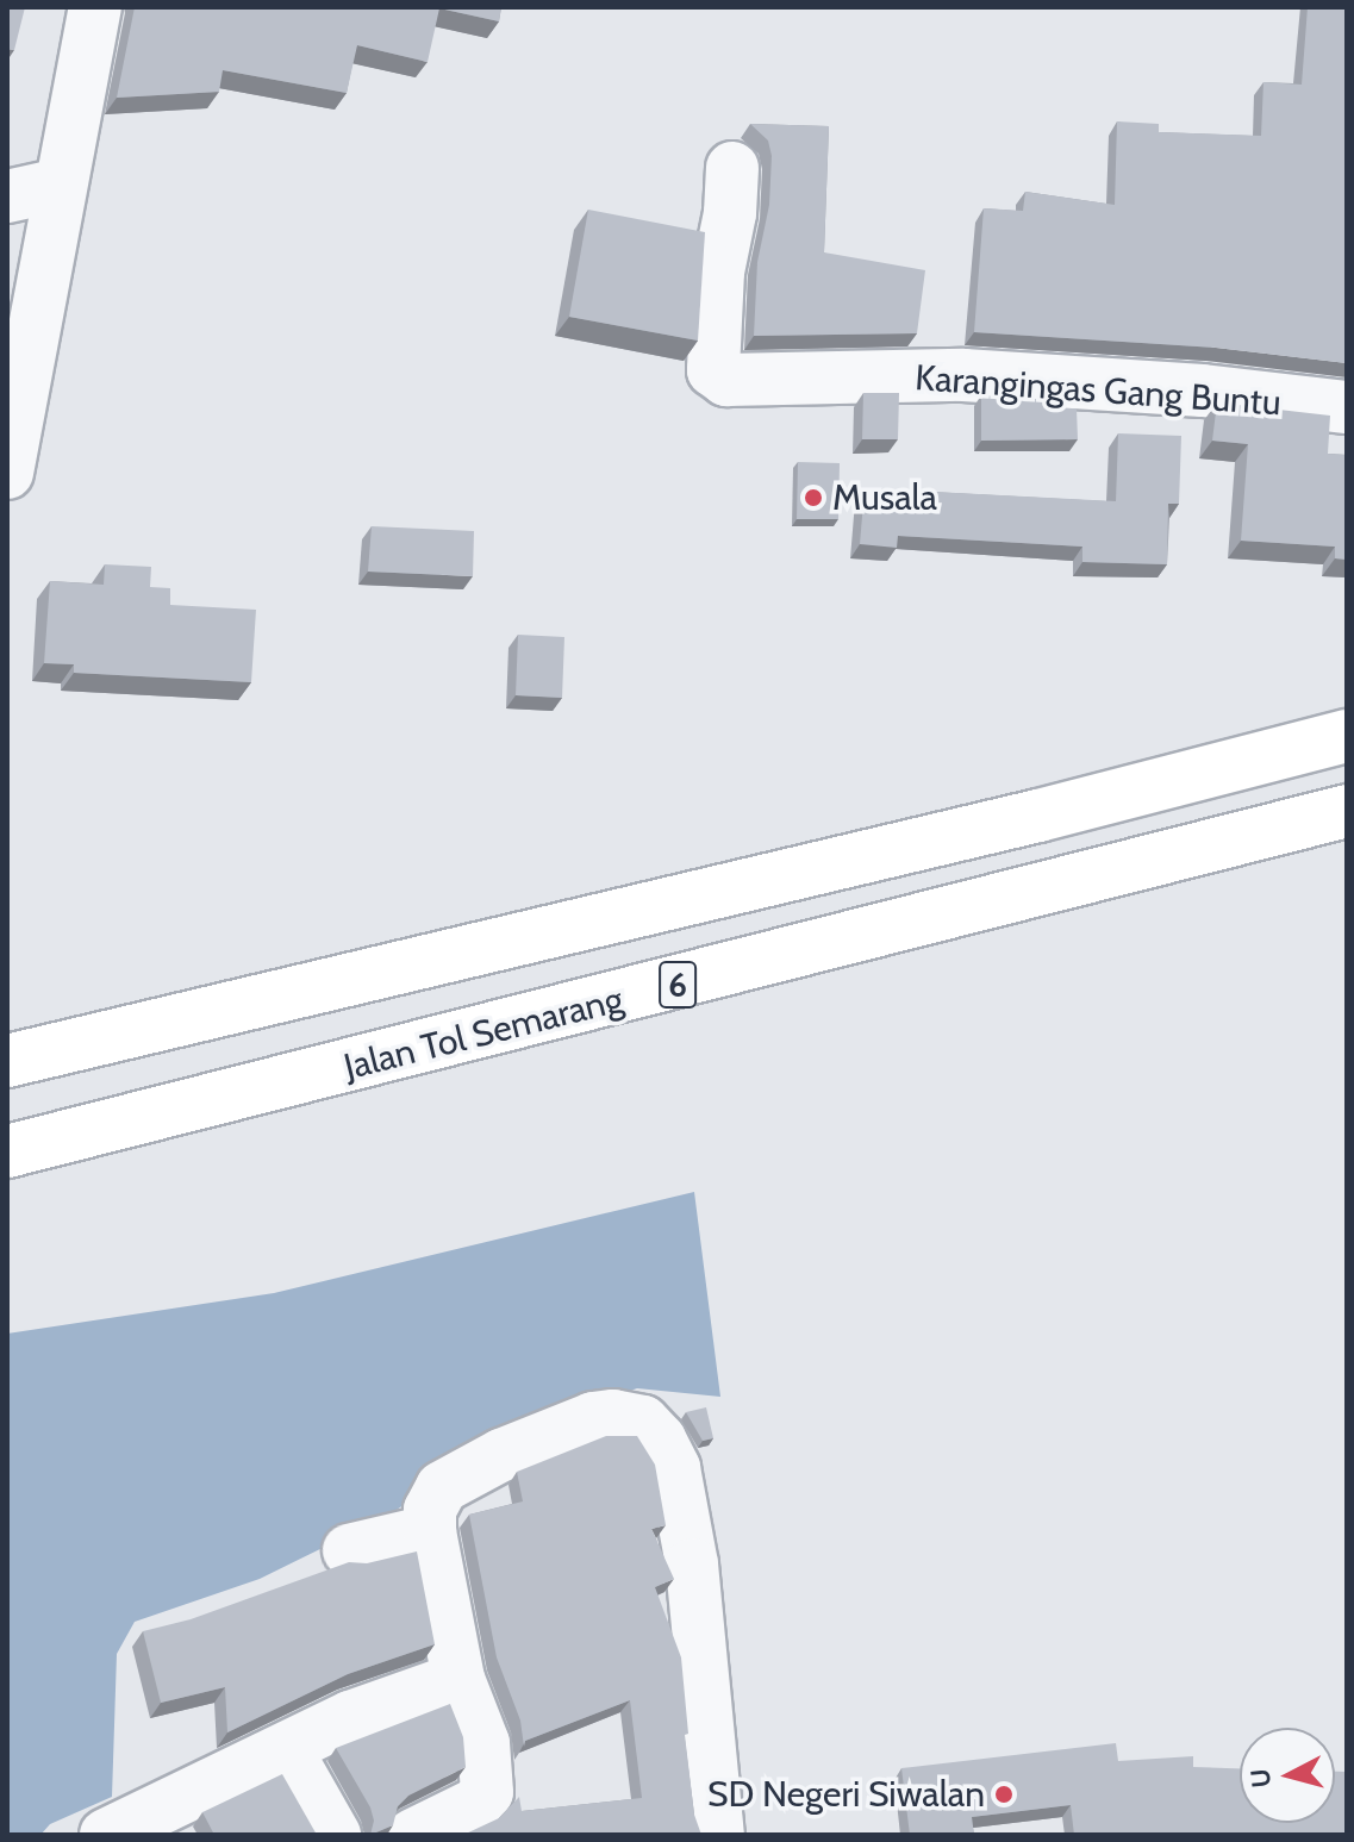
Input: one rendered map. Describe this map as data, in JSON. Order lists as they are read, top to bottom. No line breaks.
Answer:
{"streets":{"highway":["6","Jalan Tol Semarang"],"street":["Karangingas Gang Buntu"]},"places":["Musala","SD Negeri Siwalan"],"north":"left"}
